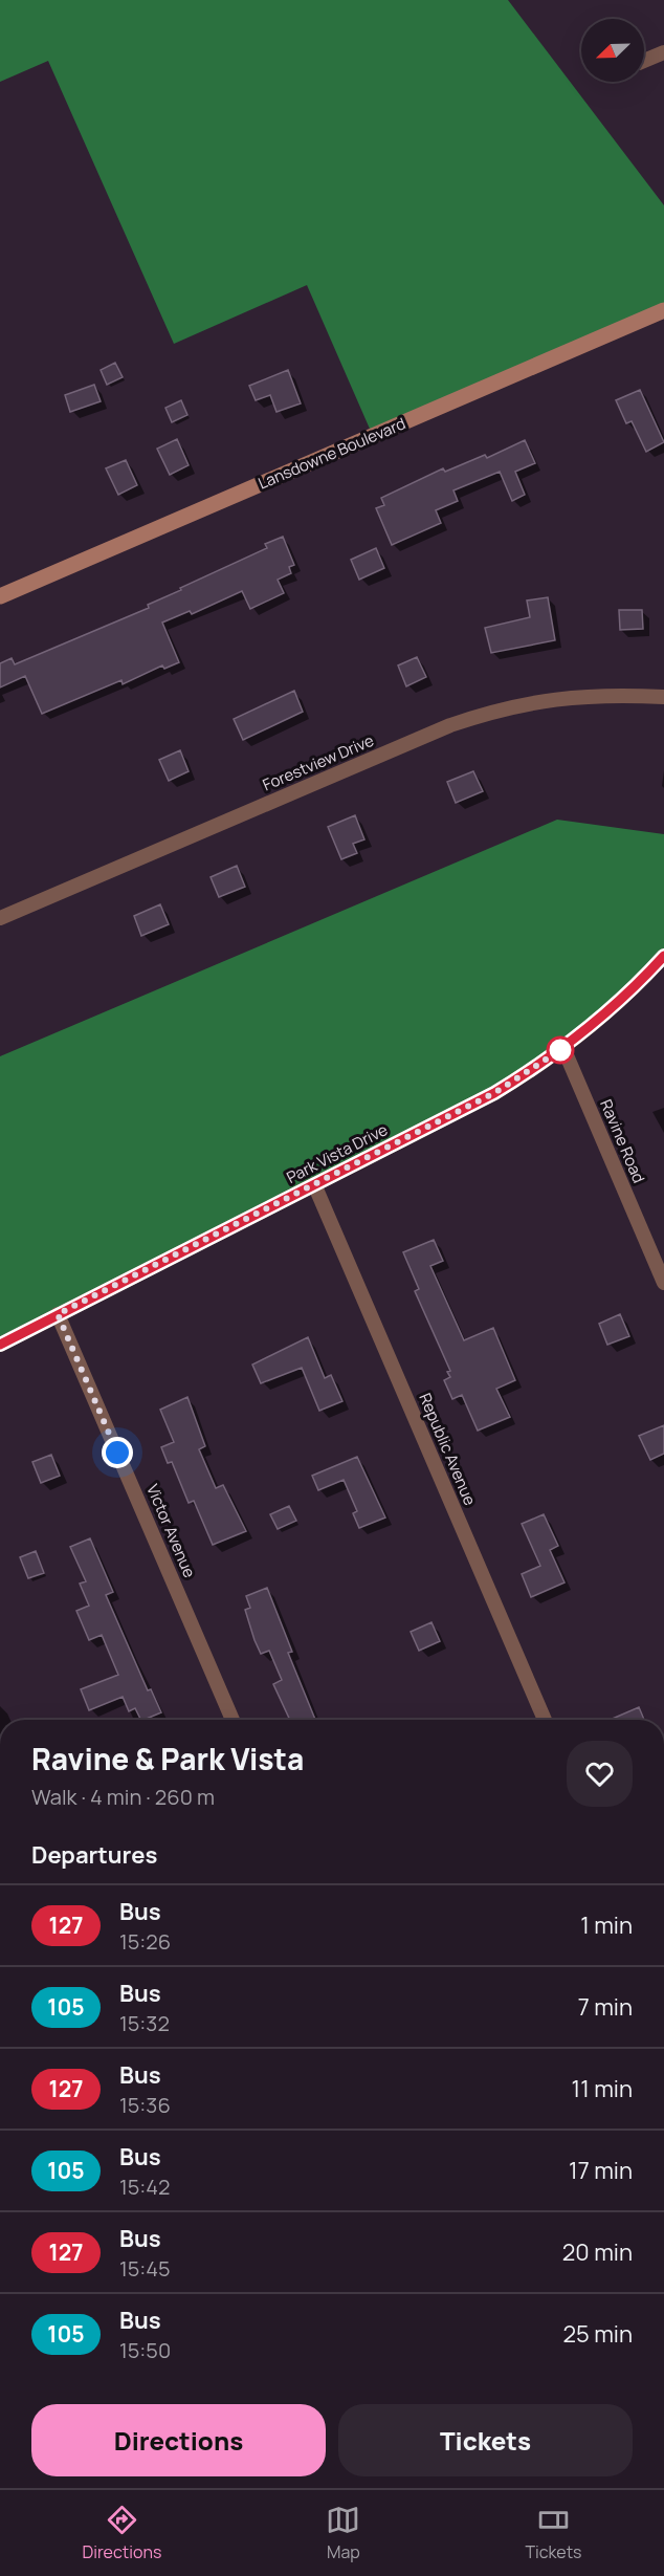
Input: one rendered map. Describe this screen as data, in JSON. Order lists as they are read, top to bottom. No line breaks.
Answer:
{"streets":{"street":["Lansdowne Boulevard","Forestview Drive","Ravine Road","Park Vista Drive","Republic Avenue","Victor Avenue"]},"crossings":[["Ravine Road","Park Vista Drive"],["Park Vista Drive","Republic Avenue"],["Park Vista Drive","Victor Avenue"]],"lines":["bus line 127"],"north":"bottom left","page":{"heading":[["Ravine & Park Vista","Walk · 4 min · 260 m"],"Departures"],"list":[{"mark":"127","name":"Bus","note":"15:26","value":"1 min"},{"mark":"105","name":"Bus","note":"15:32","value":"7 min"},{"mark":"127","name":"Bus","note":"15:36","value":"11 min"},{"mark":"105","name":"Bus","note":"15:42","value":"17 min"},{"mark":"127","name":"Bus","note":"15:45","value":"20 min"},{"mark":"105","name":"Bus","note":"15:50","value":"25 min"}],"buttons":["Directions","Tickets"],"tabs":["Directions","Map","Tickets"]}}
